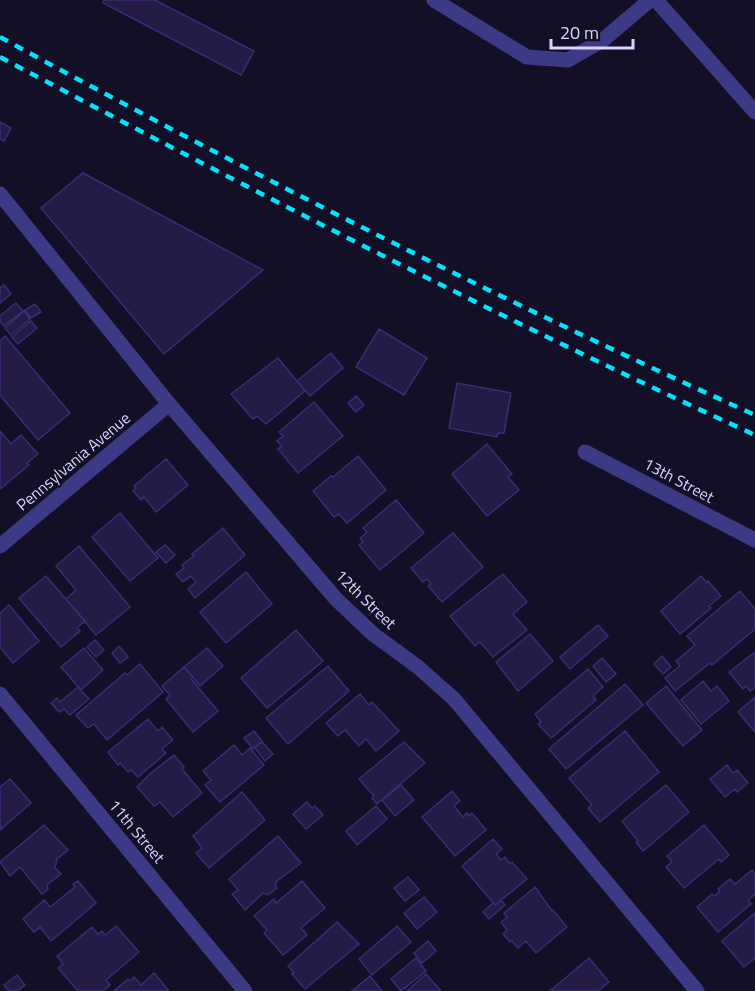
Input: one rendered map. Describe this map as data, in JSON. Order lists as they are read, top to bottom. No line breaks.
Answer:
{"streets":{"street":["Pennsylvania Avenue","13th Street","12th Street","11th Street"]},"crossings":[["Pennsylvania Avenue","12th Street"]],"scale_bar":"20 m"}
